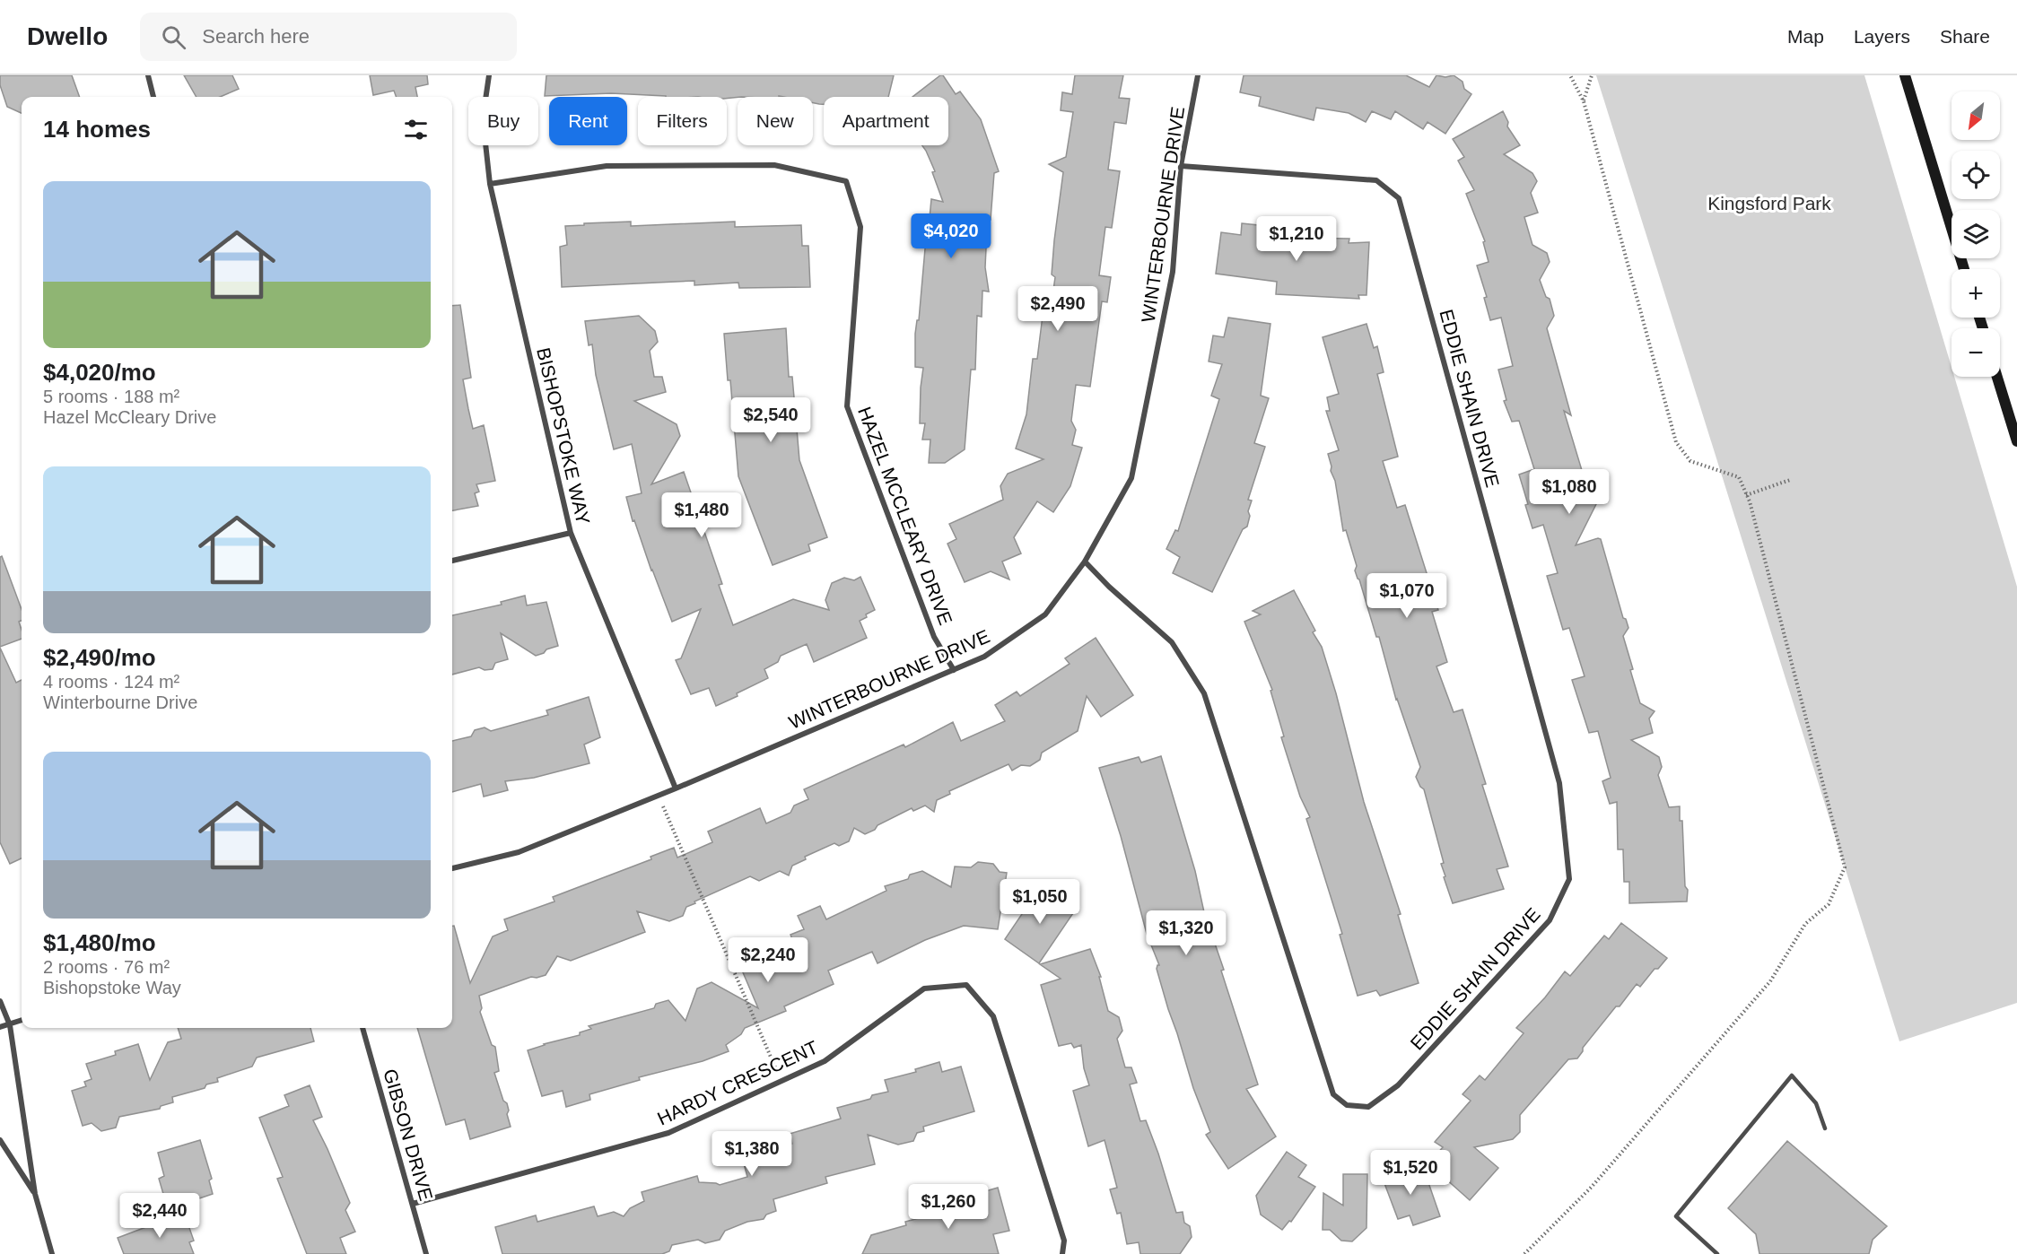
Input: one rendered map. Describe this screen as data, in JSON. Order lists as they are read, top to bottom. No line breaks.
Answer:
{"streets":{"street":["WINTERBOURNE DRIVE","EDDIE SHAIN DRIVE","BISHOPSTOKE WAY","HAZEL MCCLEARY DRIVE","HARDY CRESCENT","GIBSON DRIVE"]},"crossings":[["WINTERBOURNE DRIVE","EDDIE SHAIN DRIVE"],["WINTERBOURNE DRIVE","BISHOPSTOKE WAY"],["WINTERBOURNE DRIVE","HAZEL MCCLEARY DRIVE"],["BISHOPSTOKE WAY","HAZEL MCCLEARY DRIVE"],["HARDY CRESCENT","GIBSON DRIVE"]],"parks":["Kingsford Park"],"north":"bottom left","page":{"header":"Dwello","search":"Search here","nav":["Map","Layers","Share"],"map_buttons":["+","−"],"chip":["Buy","Rent","Filters","New","Apartment"],"heading":"14 homes","list":[{"name":"$4,020/mo","note":"5 rooms · 188 m² · Hazel McCleary Drive"},{"name":"$2,490/mo","note":"4 rooms · 124 m² · Winterbourne Drive"},{"name":"$1,480/mo","note":"2 rooms · 76 m² · Bishopstoke Way"}],"price":["$4,020","$1,210","$2,490","$2,540","$1,080","$1,480","$1,070","$1,050","$1,320","$2,240","$1,380","$1,520","$1,260","$2,440"]}}
